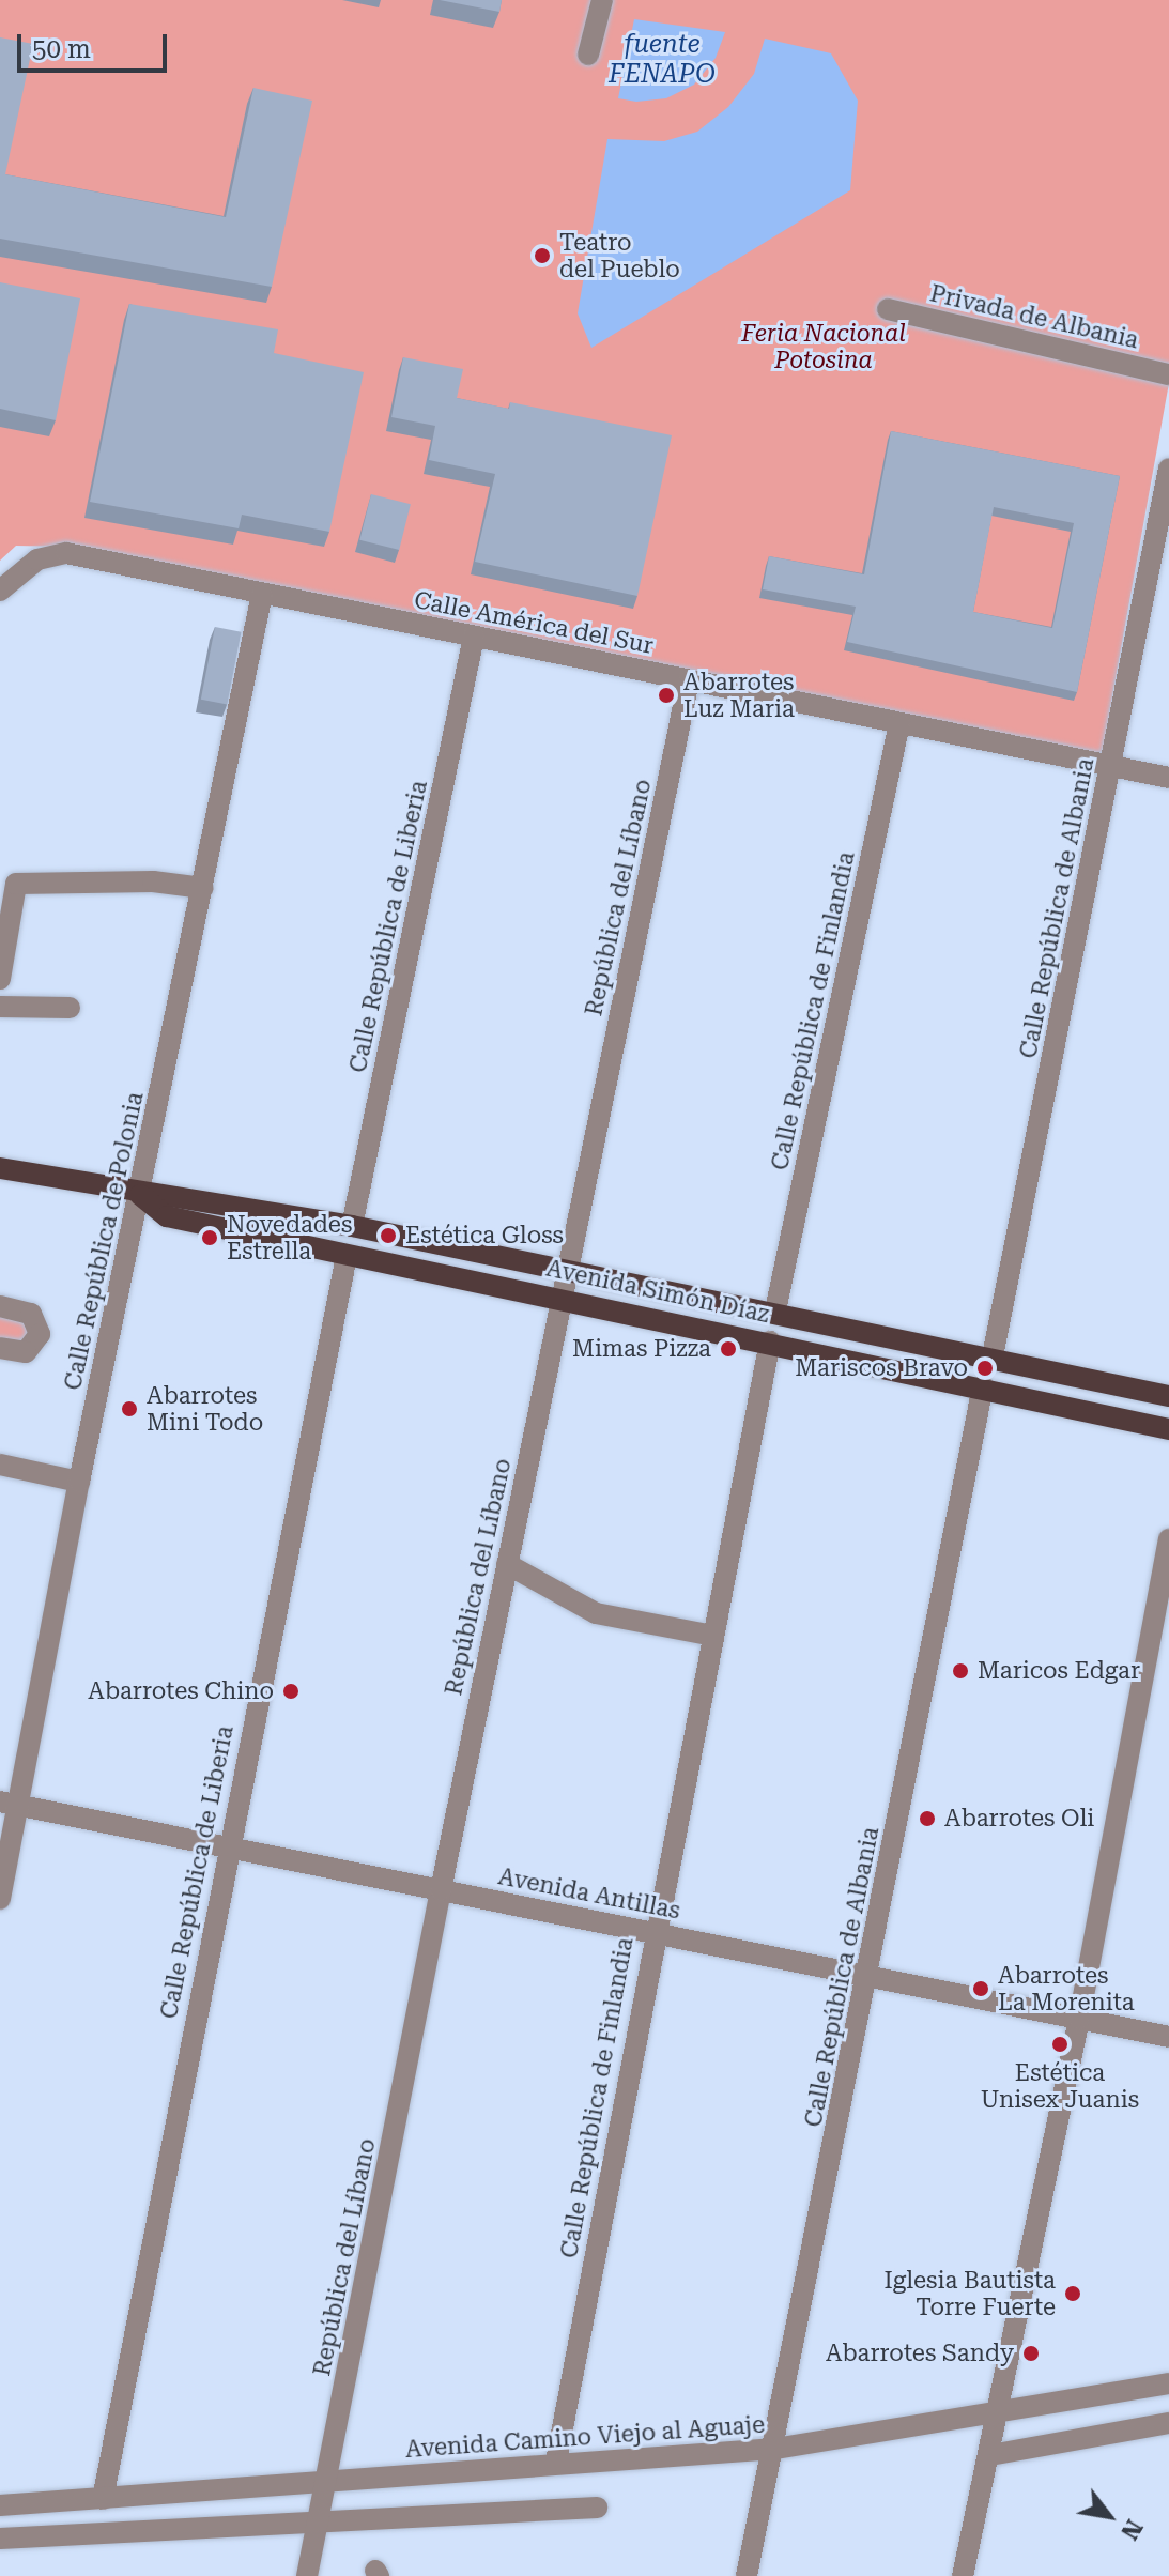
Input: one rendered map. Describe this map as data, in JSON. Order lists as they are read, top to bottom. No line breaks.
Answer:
{"streets":{"main road":["Avenida Simón Díaz"],"street":["Privada de Albania","Calle América del Sur","República del Líbano","Calle República de Albania","Calle República de Liberia","Calle República de Finlandia","Calle República de Polonia","Avenida Antillas","Avenida Camino Viejo al Aguaje"]},"crossings":[["Calle América del Sur","República del Líbano"],["Calle América del Sur","Calle República de Albania"],["Calle América del Sur","Calle República de Liberia"],["Calle América del Sur","Calle República de Finlandia"],["Calle América del Sur","Calle República de Polonia"],["República del Líbano","Avenida Simón Díaz"],["República del Líbano","Avenida Antillas"],["República del Líbano","Avenida Camino Viejo al Aguaje"],["Calle República de Albania","Avenida Simón Díaz"],["Calle República de Albania","Avenida Antillas"],["Calle República de Albania","Avenida Camino Viejo al Aguaje"],["Calle República de Liberia","Avenida Simón Díaz"],["Calle República de Liberia","Avenida Antillas"],["Calle República de Liberia","Avenida Camino Viejo al Aguaje"],["Calle República de Finlandia","Avenida Simón Díaz"],["Calle República de Finlandia","Avenida Antillas"],["Calle República de Finlandia","Avenida Camino Viejo al Aguaje"],["Calle República de Polonia","Avenida Simón Díaz"],["Calle República de Polonia","Avenida Antillas"]],"water":["fuente FENAPO"],"parks":["Feria Nacional Potosina"],"places":["Teatro del Pueblo","Abarrotes Luz Maria","Estética Gloss","Novedades Estrella","Mimas Pizza","Mariscos Bravo","Abarrotes Mini Todo","Maricos Edgar","Abarrotes Chino","Abarrotes Oli","Abarrotes La Morenita","Estética Unisex Juanis","Iglesia Bautista Torre Fuerte","Abarrotes Sandy"],"scale_bar":"50 m","north":"bottom right"}
